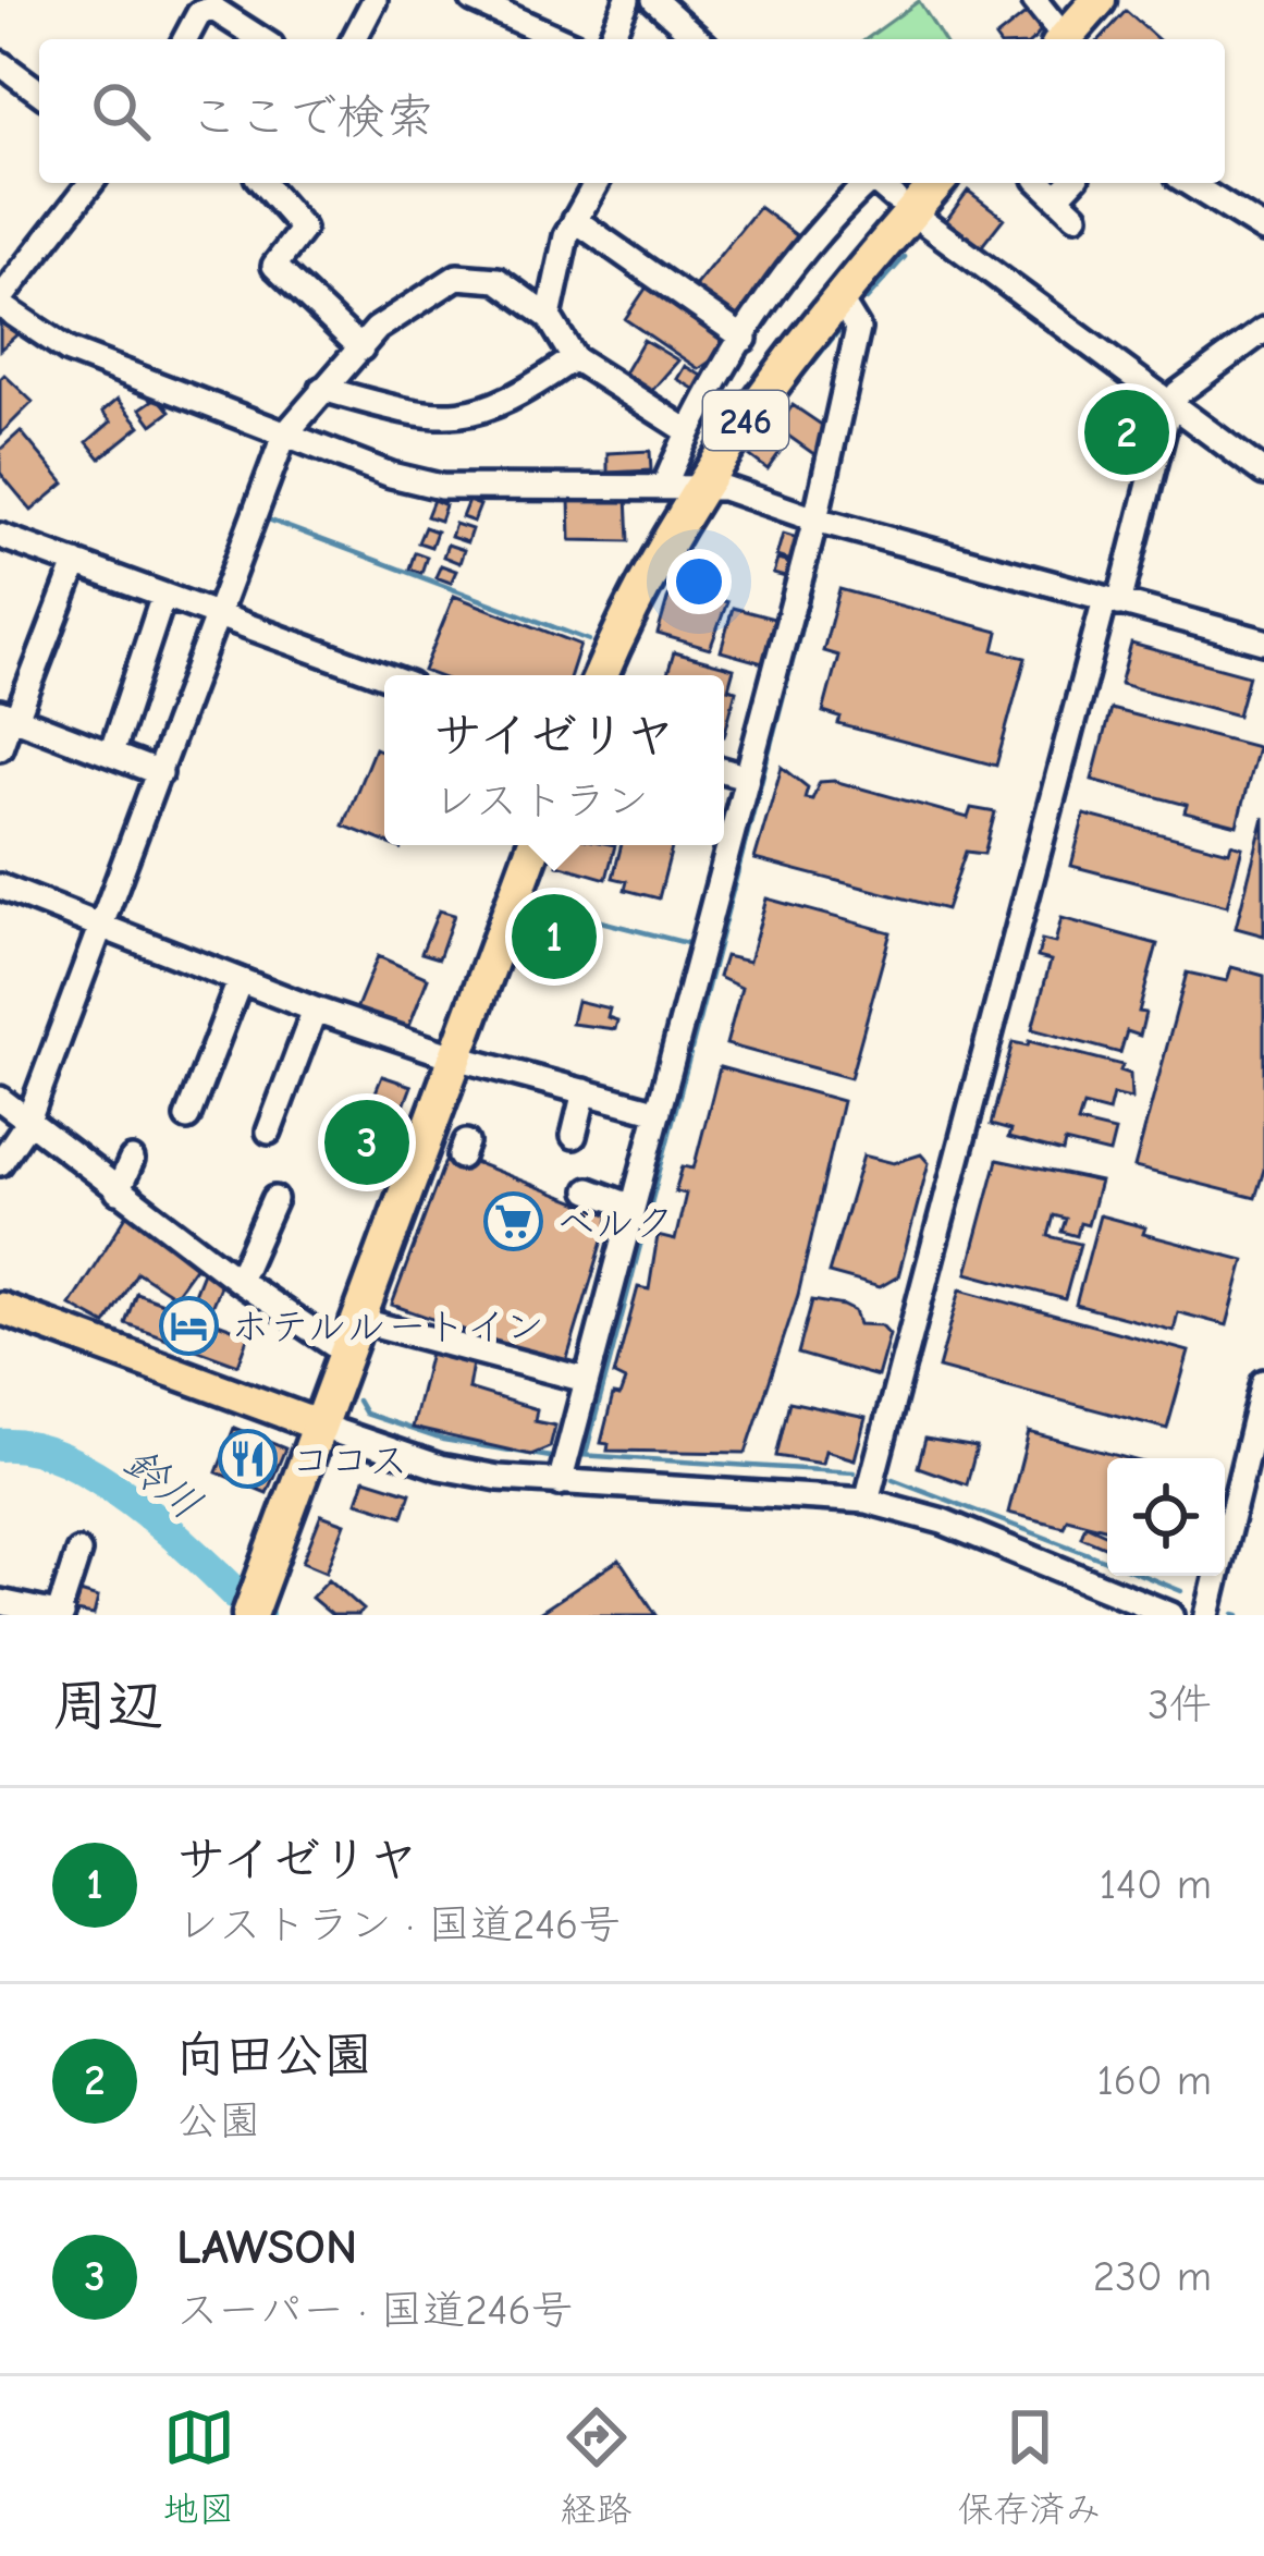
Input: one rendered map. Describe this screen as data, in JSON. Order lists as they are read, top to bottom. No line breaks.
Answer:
{"streets":{"highway":["246"]},"water":["鈴川"],"places":{"supermarket":["ベルク"],"hotel":["ホテルルートイン"],"restaurant":["ココス"]},"page":{"search":"ここで検索","pins":["2","1","3"],"popup":["サイゼリヤ","レストラン"],"heading":["周辺","3件"],"list":[{"mark":"1","name":"サイゼリヤ","note":"レストラン · 国道246号","value":"140 m"},{"mark":"2","name":"向田公園","note":"公園","value":"160 m"},{"mark":"3","name":"LAWSON","note":"スーパー · 国道246号","value":"230 m"}],"nav":["地図","経路","保存済み"]}}
